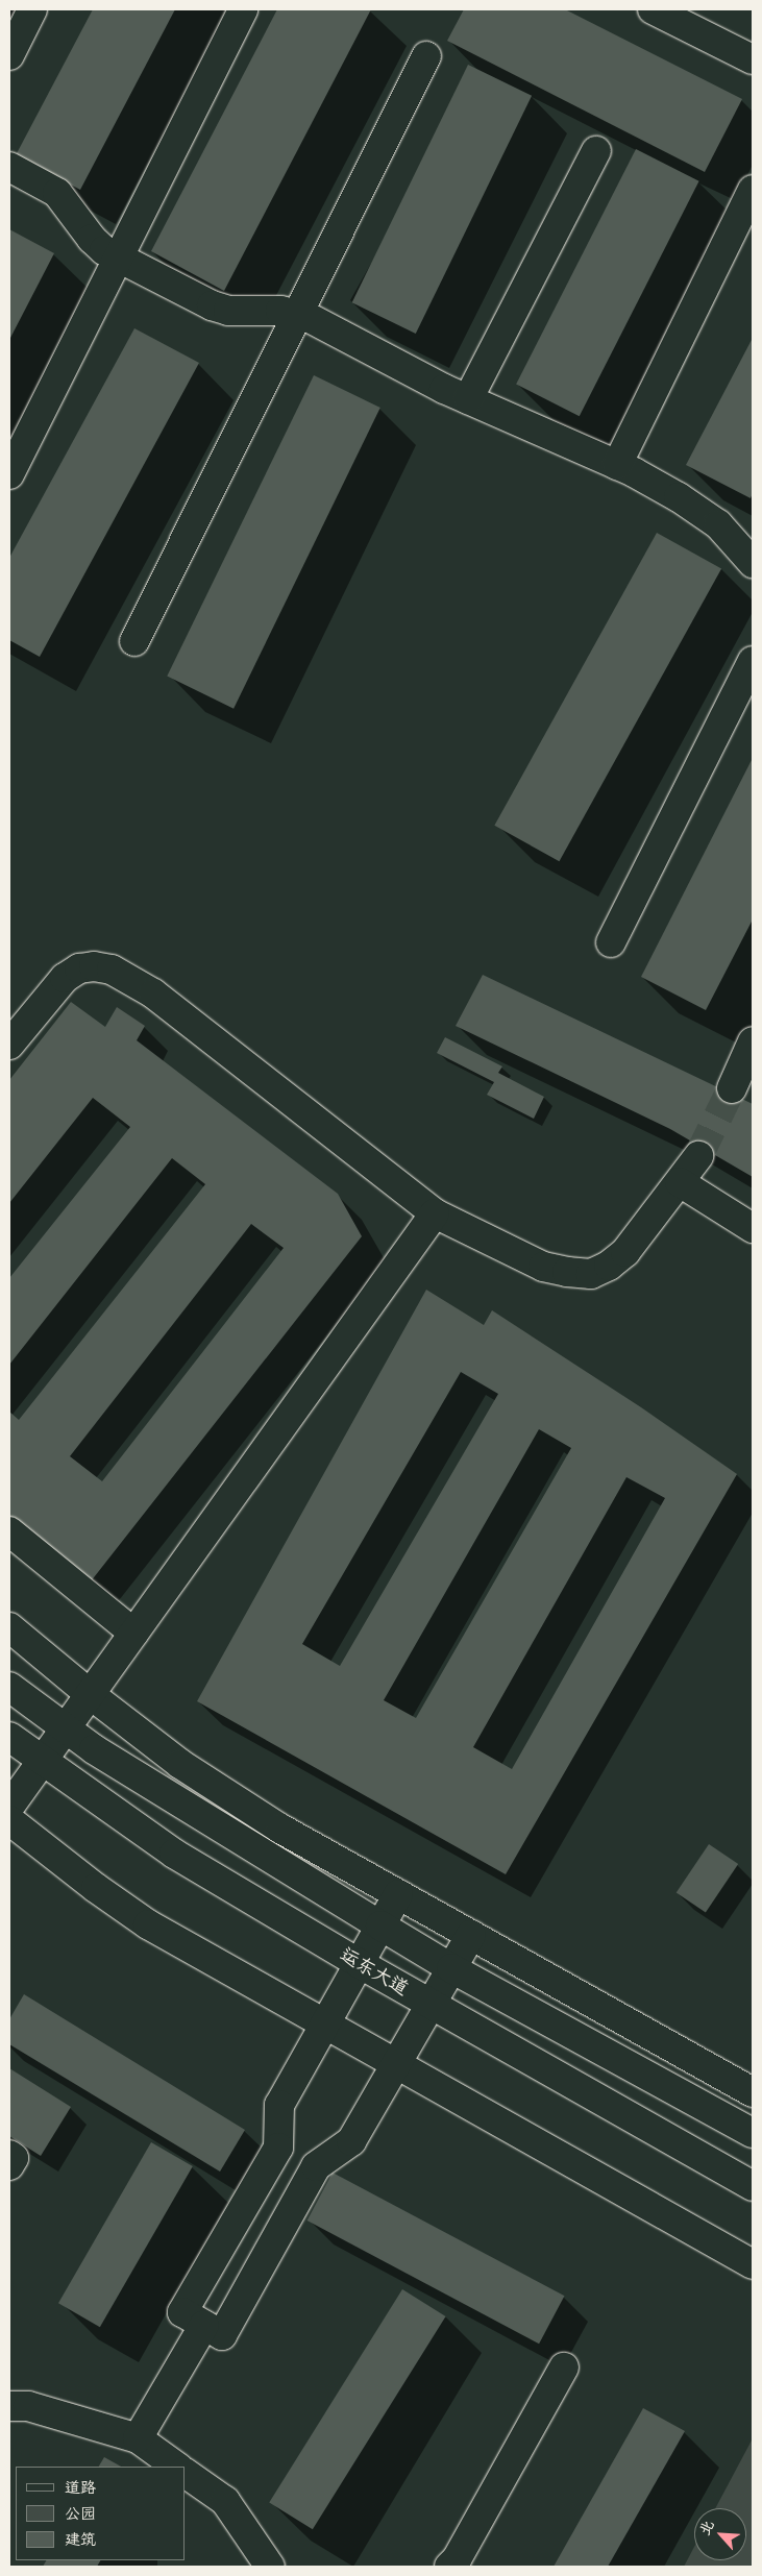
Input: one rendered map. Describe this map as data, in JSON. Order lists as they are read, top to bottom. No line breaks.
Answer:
{"streets":{"main road":["运东大道"]},"legend":["道路","公园","建筑"],"north":"top left"}
